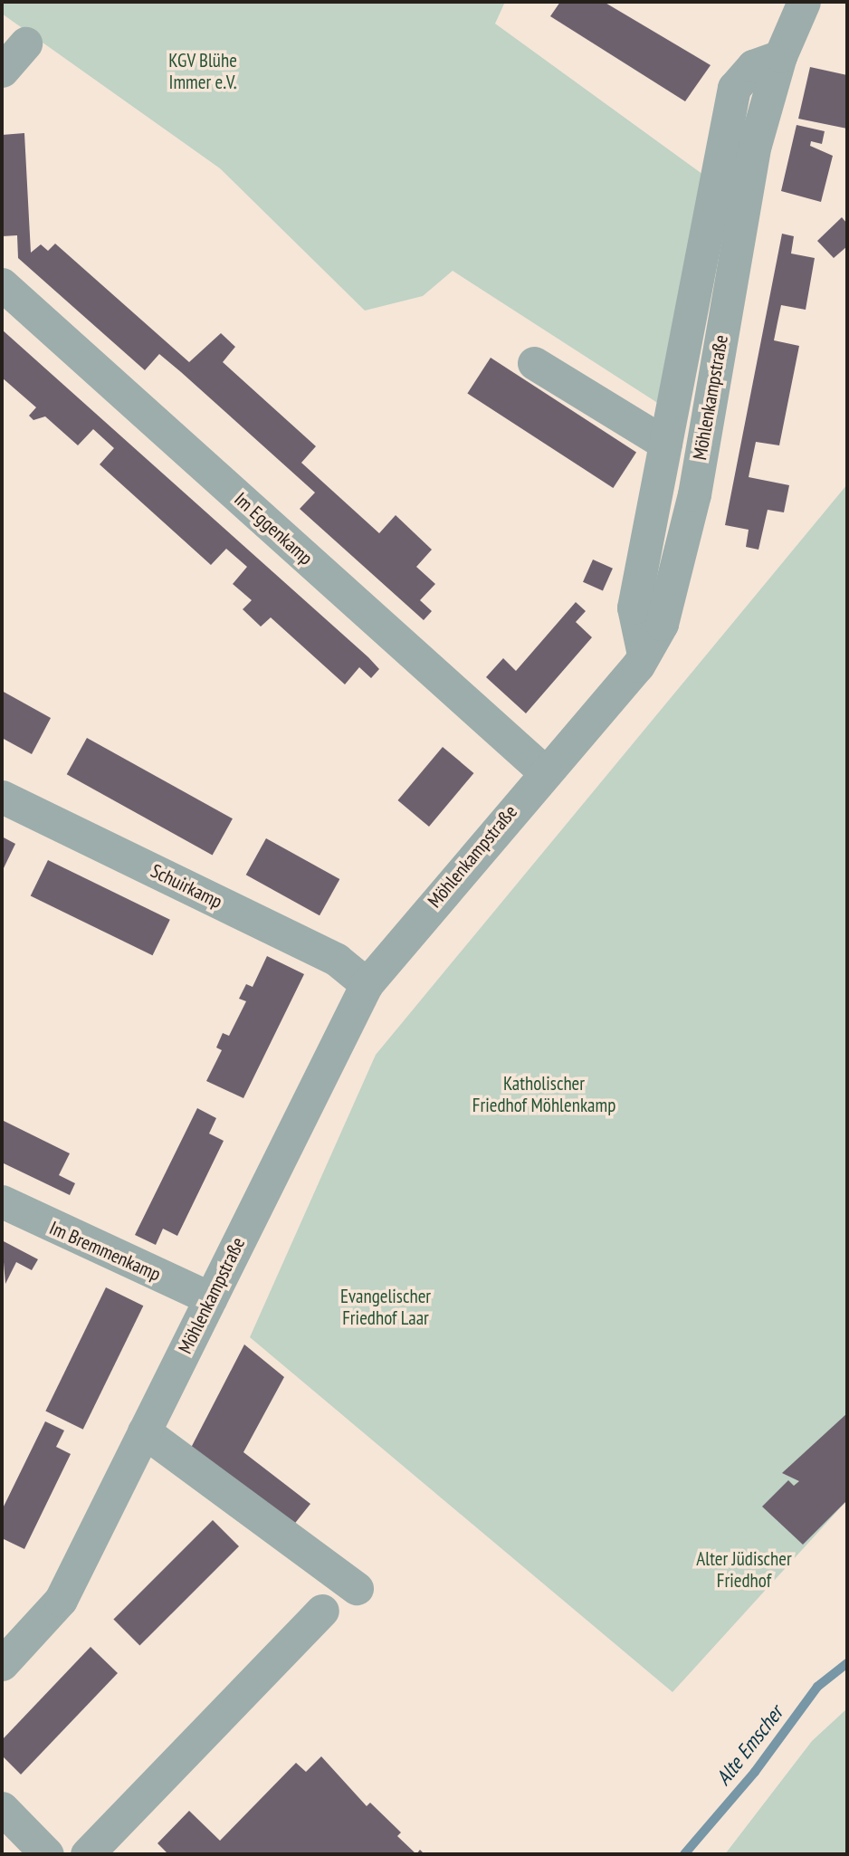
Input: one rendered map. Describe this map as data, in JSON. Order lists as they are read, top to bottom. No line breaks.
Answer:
{"streets":{"street":["Möhlenkampstraße","Im Eggenkamp","Schuirkamp","Im Bremmenkamp"]},"crossings":[["Möhlenkampstraße","Im Eggenkamp"],["Möhlenkampstraße","Schuirkamp"],["Möhlenkampstraße","Im Bremmenkamp"]],"water":["Alte Emscher"],"parks":["KGV Blühe Immer e.V.","Katholischer Friedhof Möhlenkamp","Evangelischer Friedhof Laar","Alter Jüdischer Friedhof"]}
